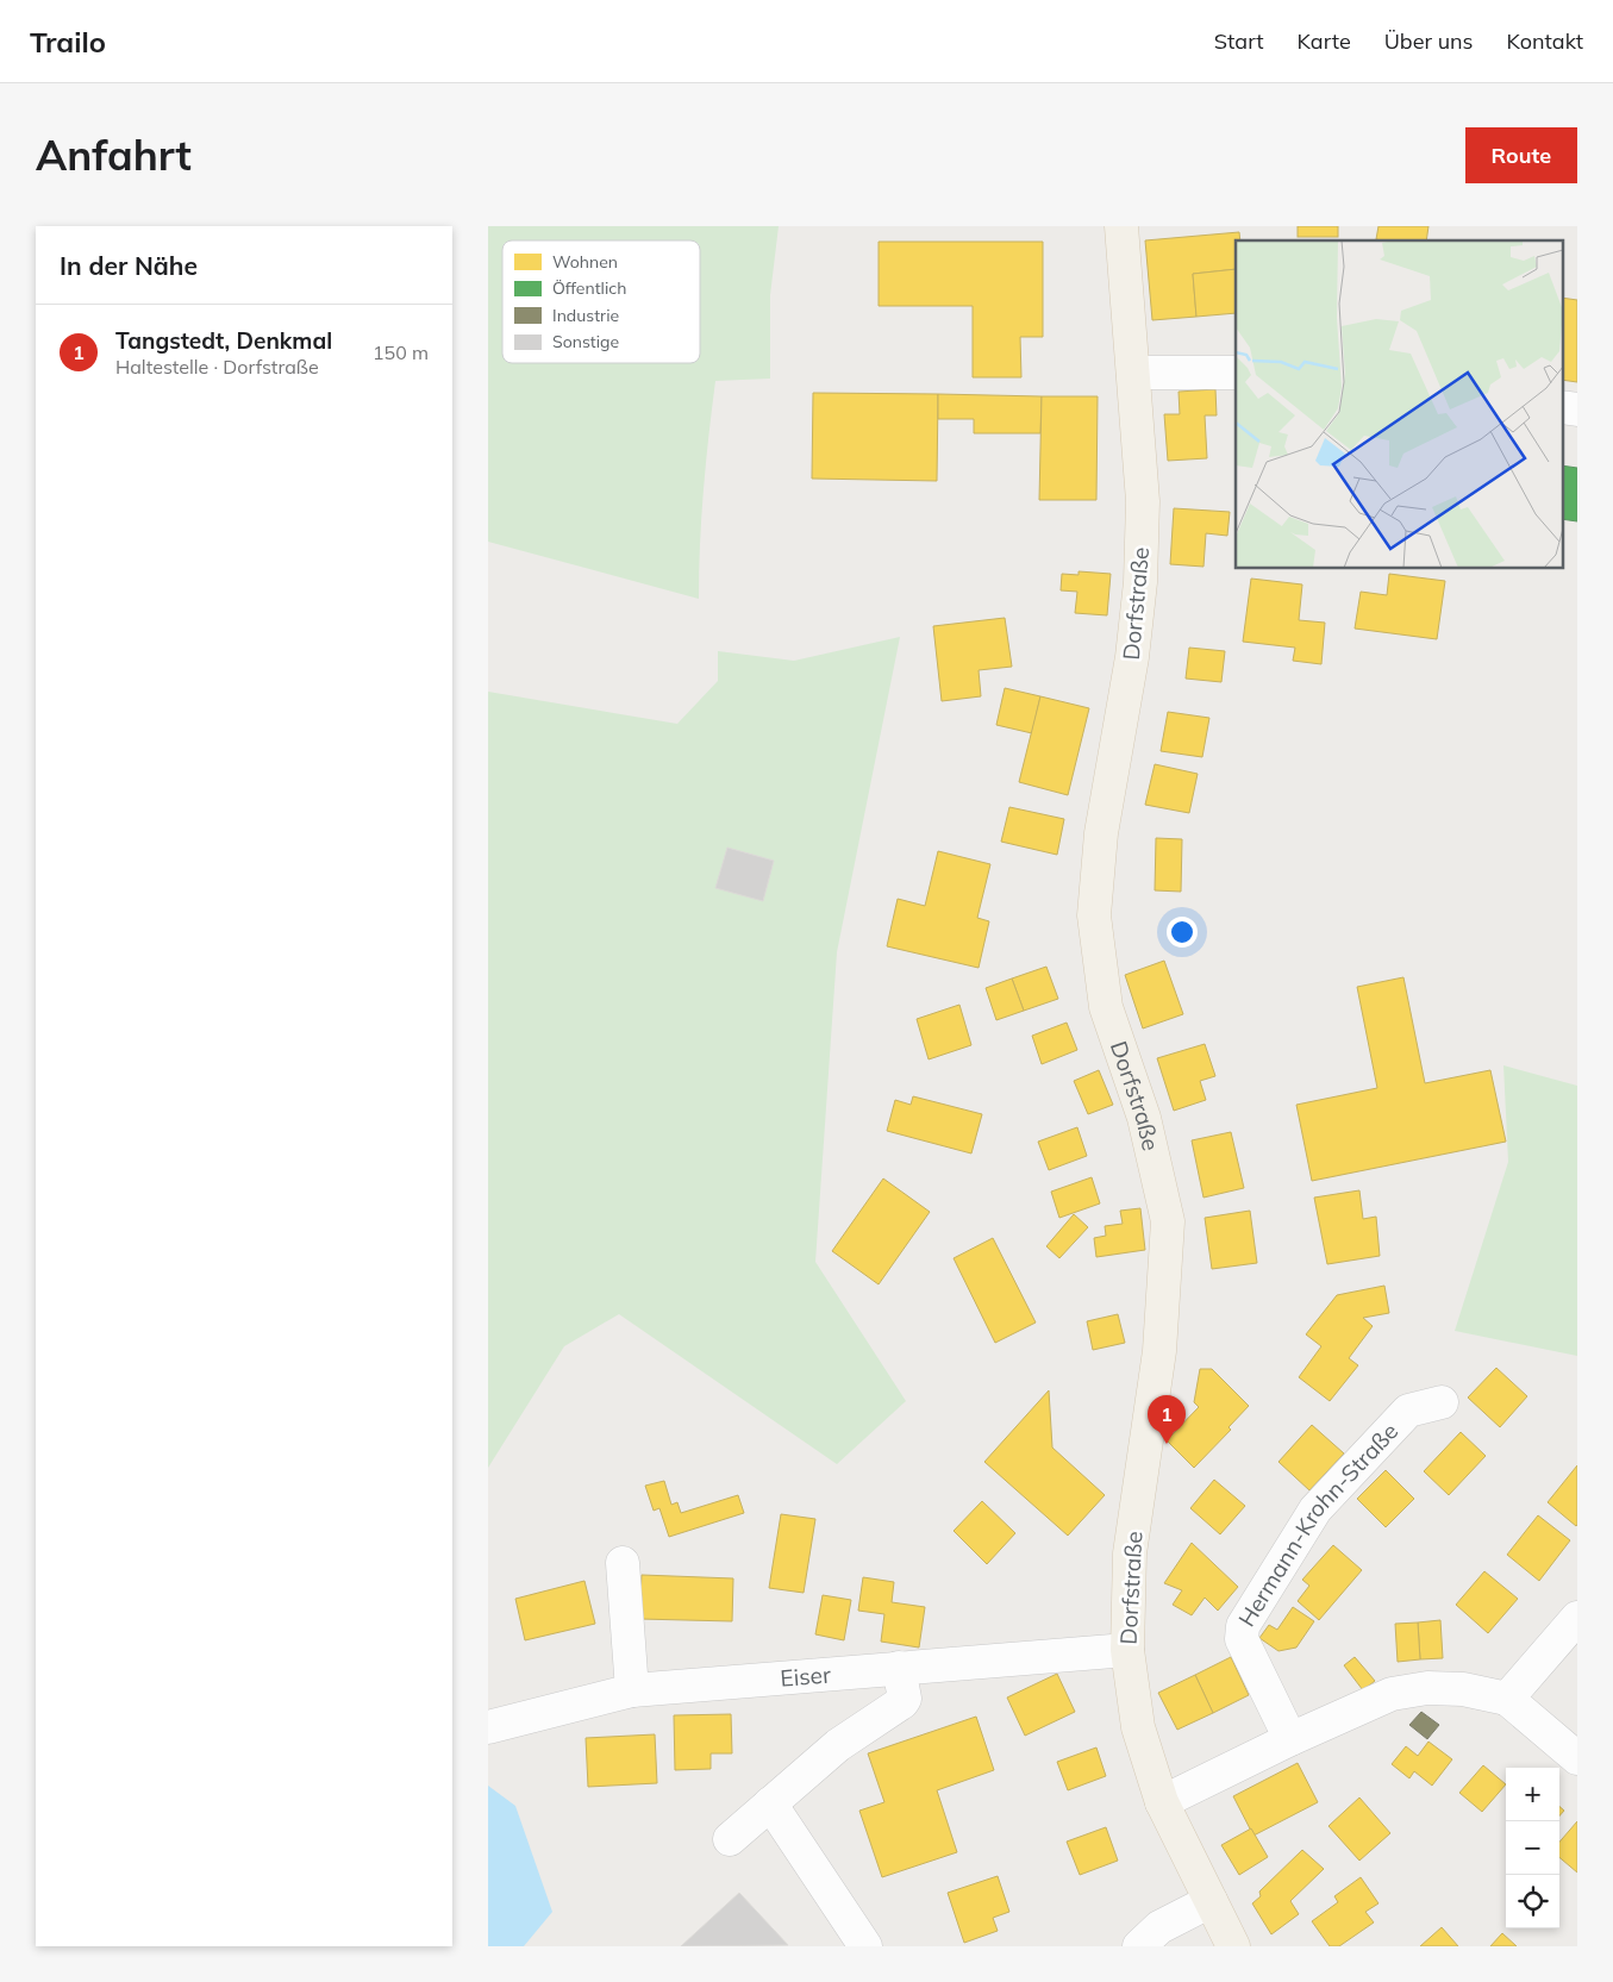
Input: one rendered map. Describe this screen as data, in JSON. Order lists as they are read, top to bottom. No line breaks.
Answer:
{"streets":{"main road":["Dorfstraße"],"street":["Hermann-Krohn-Straße","Eiser"]},"crossings":[["Dorfstraße","Eiser"]],"legend":["Wohnen","Öffentlich","Industrie","Sonstige"],"page":{"header":"Trailo","nav":["Start","Karte","Über uns","Kontakt"],"buttons":"Route","title":"Anfahrt","heading":"In der Nähe","list":[{"mark":"1","name":"Tangstedt, Denkmal","note":"Haltestelle · Dorfstraße","value":"150 m"}],"pins":"1","map_buttons":["+","−"]}}
